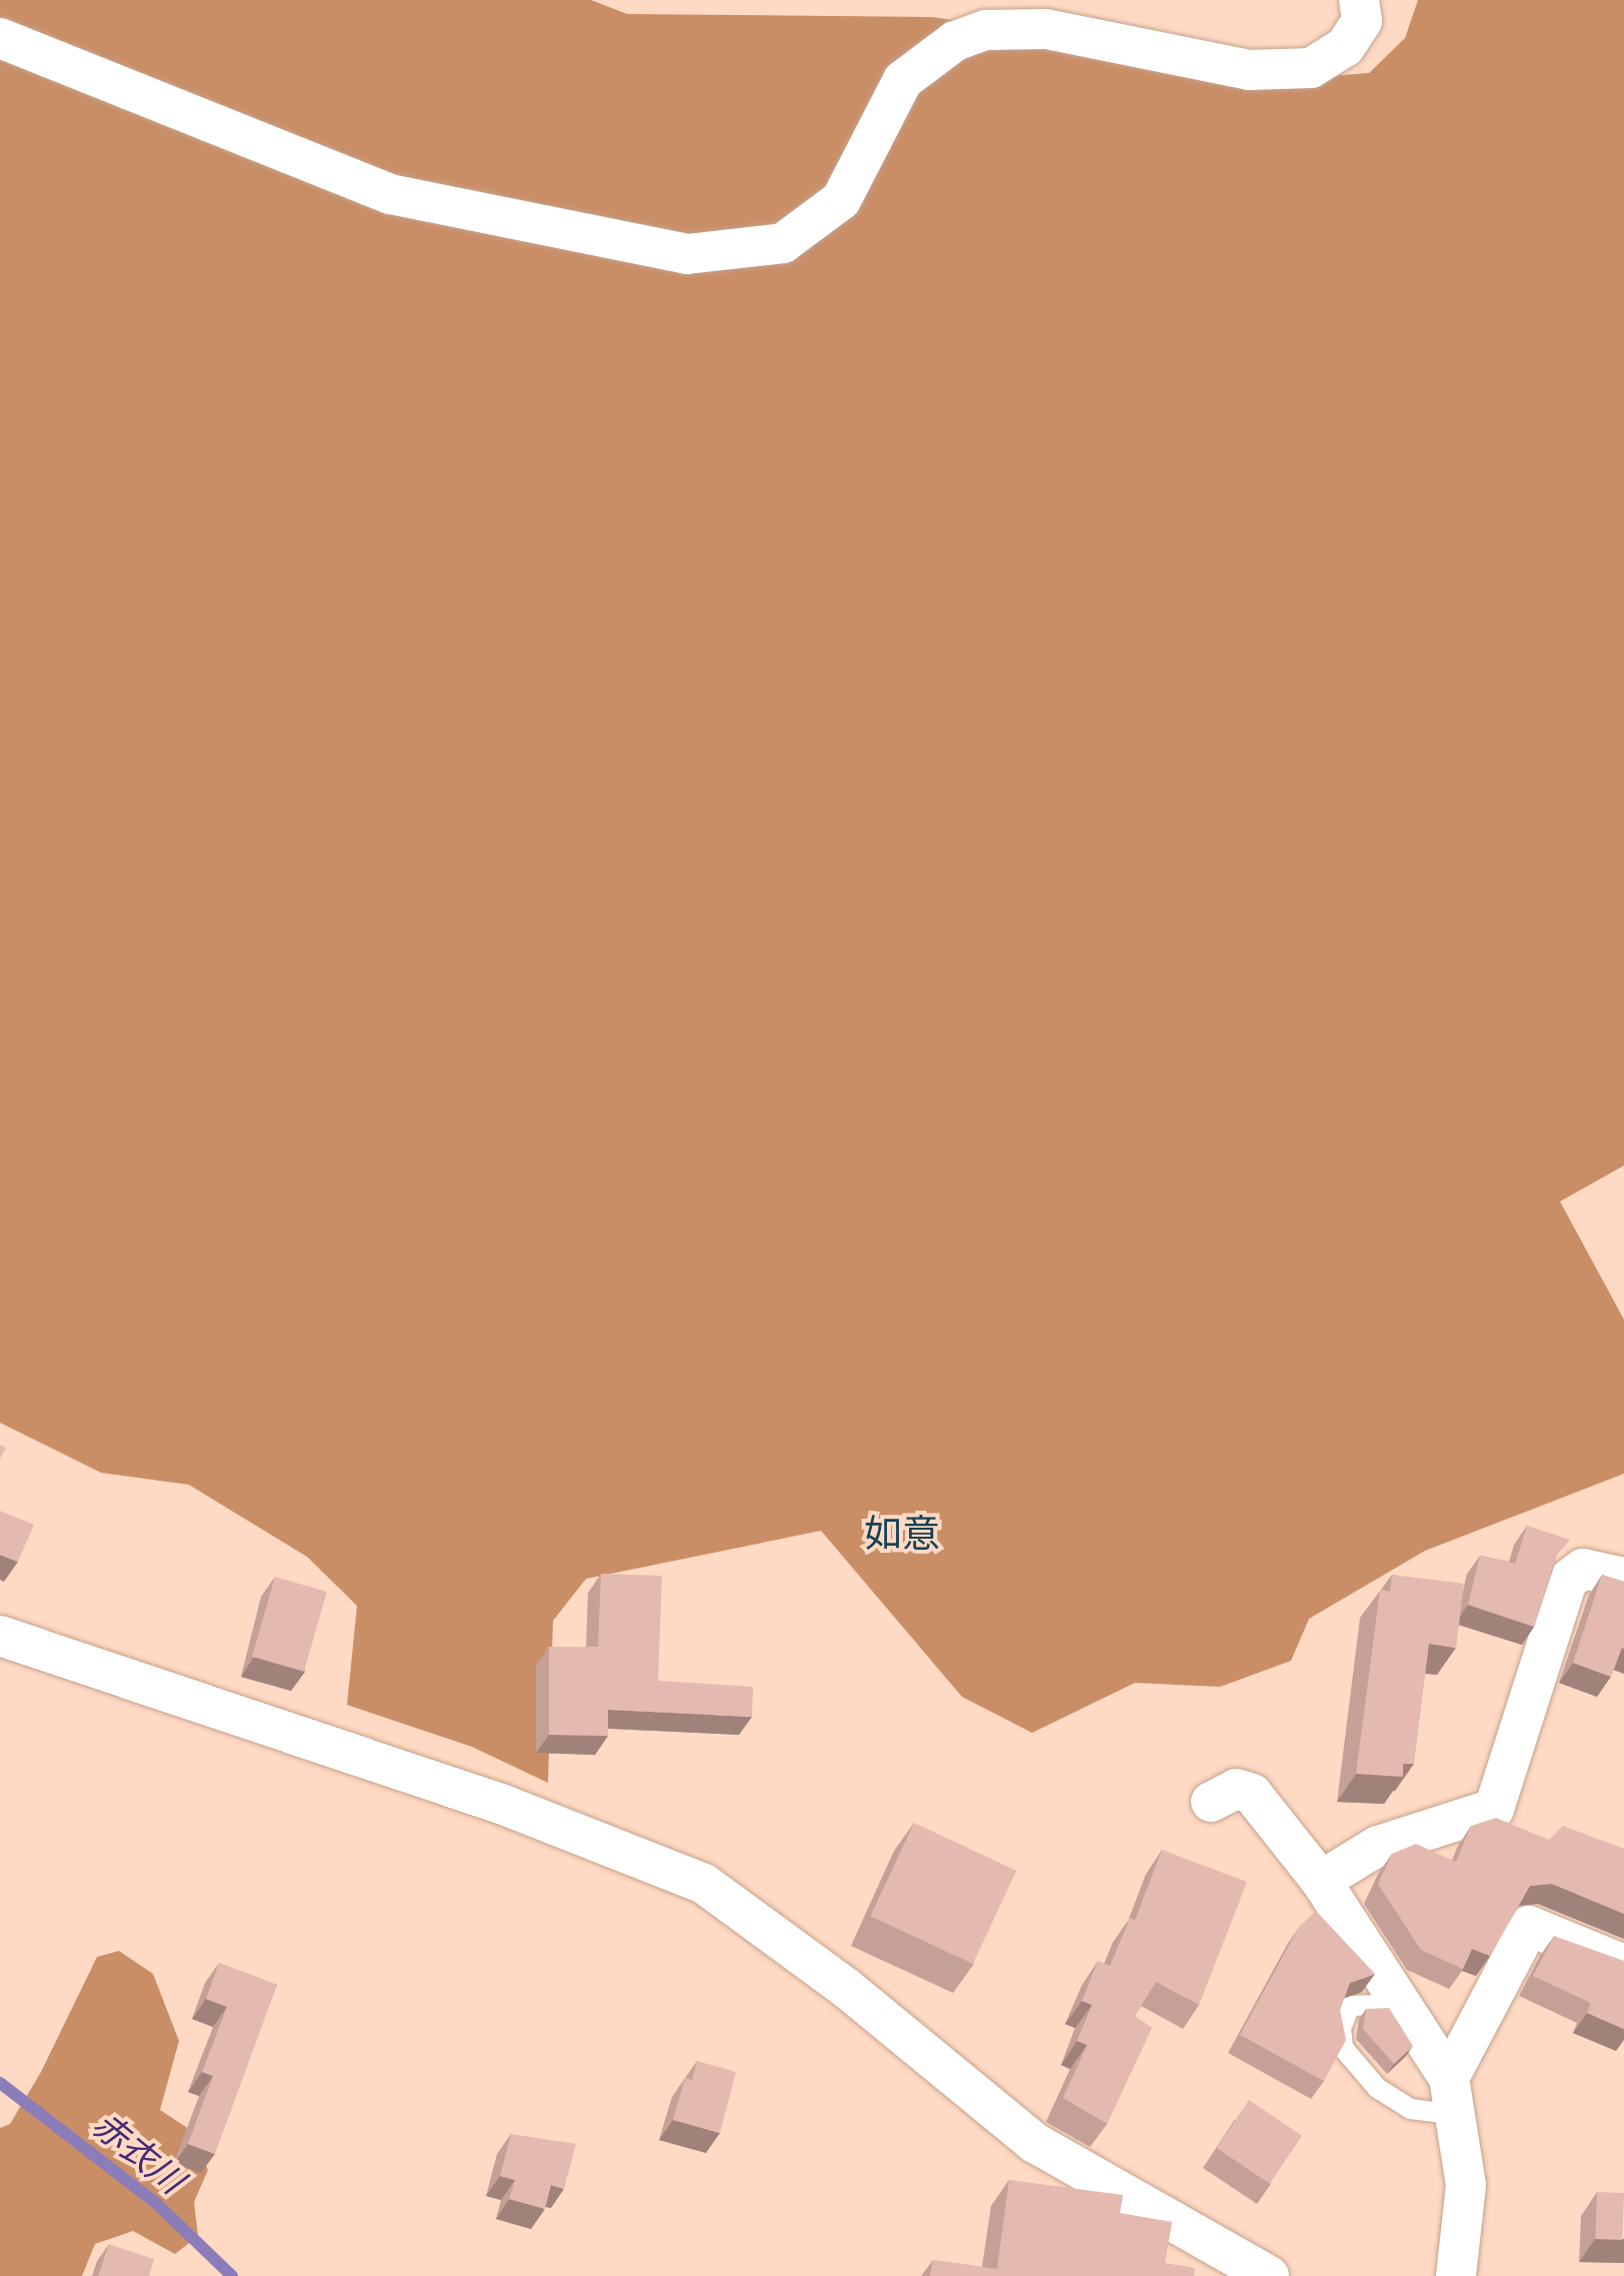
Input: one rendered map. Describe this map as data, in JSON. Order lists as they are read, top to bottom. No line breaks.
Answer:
{"districts":["如意"],"water":["赤衣川"]}
